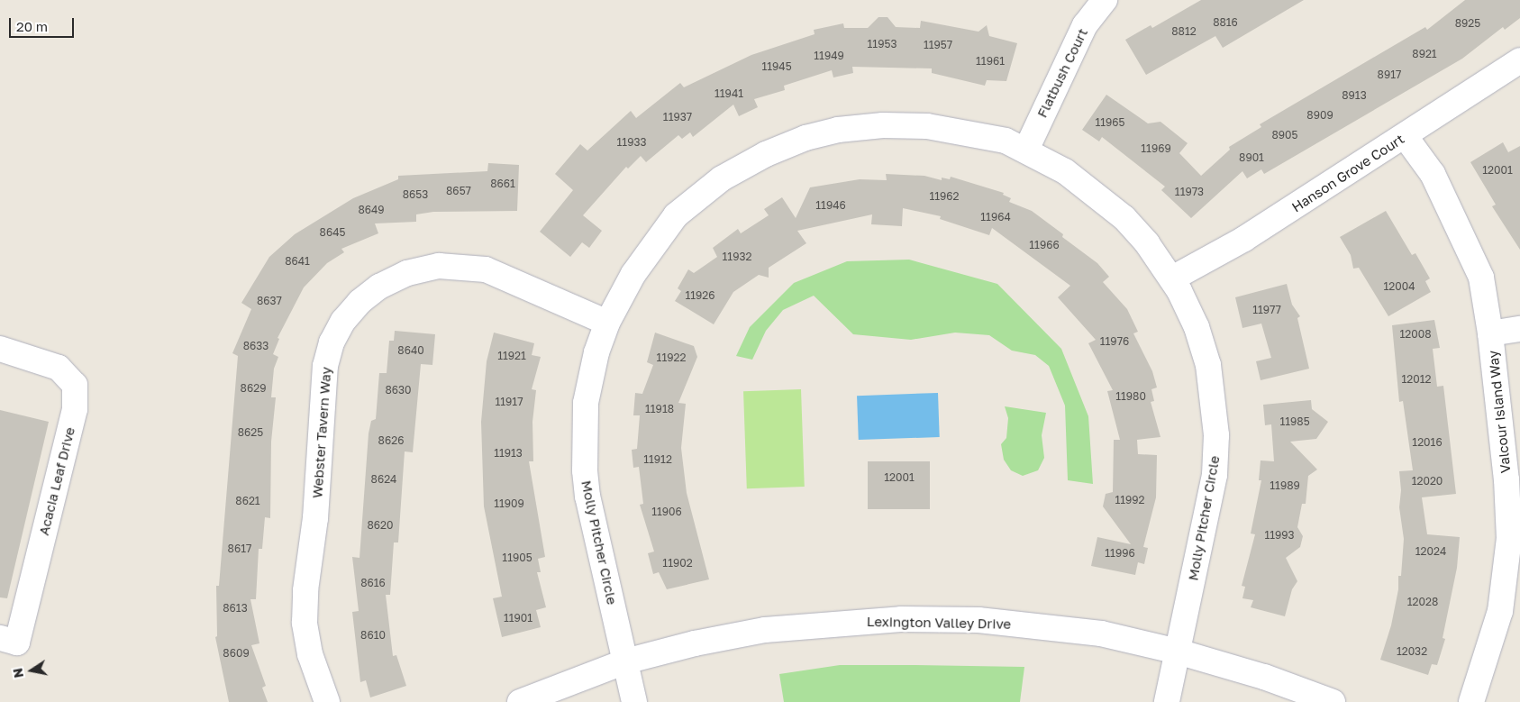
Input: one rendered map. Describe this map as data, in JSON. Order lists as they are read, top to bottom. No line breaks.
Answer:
{"streets":{"street":["Flatbush Court","Hanson Grove Court","Valcour Island Way","Webster Tavern Way","Acacia Leaf Drive","Molly Pitcher Circle","Lexington Valley Drive"]},"crossings":[["Flatbush Court","Molly Pitcher Circle"],["Hanson Grove Court","Valcour Island Way"],["Hanson Grove Court","Molly Pitcher Circle"],["Webster Tavern Way","Molly Pitcher Circle"],["Molly Pitcher Circle","Lexington Valley Drive"]],"house_numbers":["8816","8925","8812","11953","11957","8921","11949","11961","11945","8917","11941","8913","8909","11937","11965","8905","11933","11969","8901","12001","8661","8657","11973","8653","11962","11946","8649","11964","8645","11966","11932","8641","12004","11926","8637","11977","12008","11976","8633","8640","11921","11922","12012","8629","8630","11980","11917","11918","11985","8625","8626","12016","11913","11912","12001","8624","12020","11989","11992","8621","11909","11906","8620","11993","8617","12024","11996","11905","11902","8616","12028","8613","11901","8610","12032","8609"],"scale_bar":"20 m","north":"left"}
